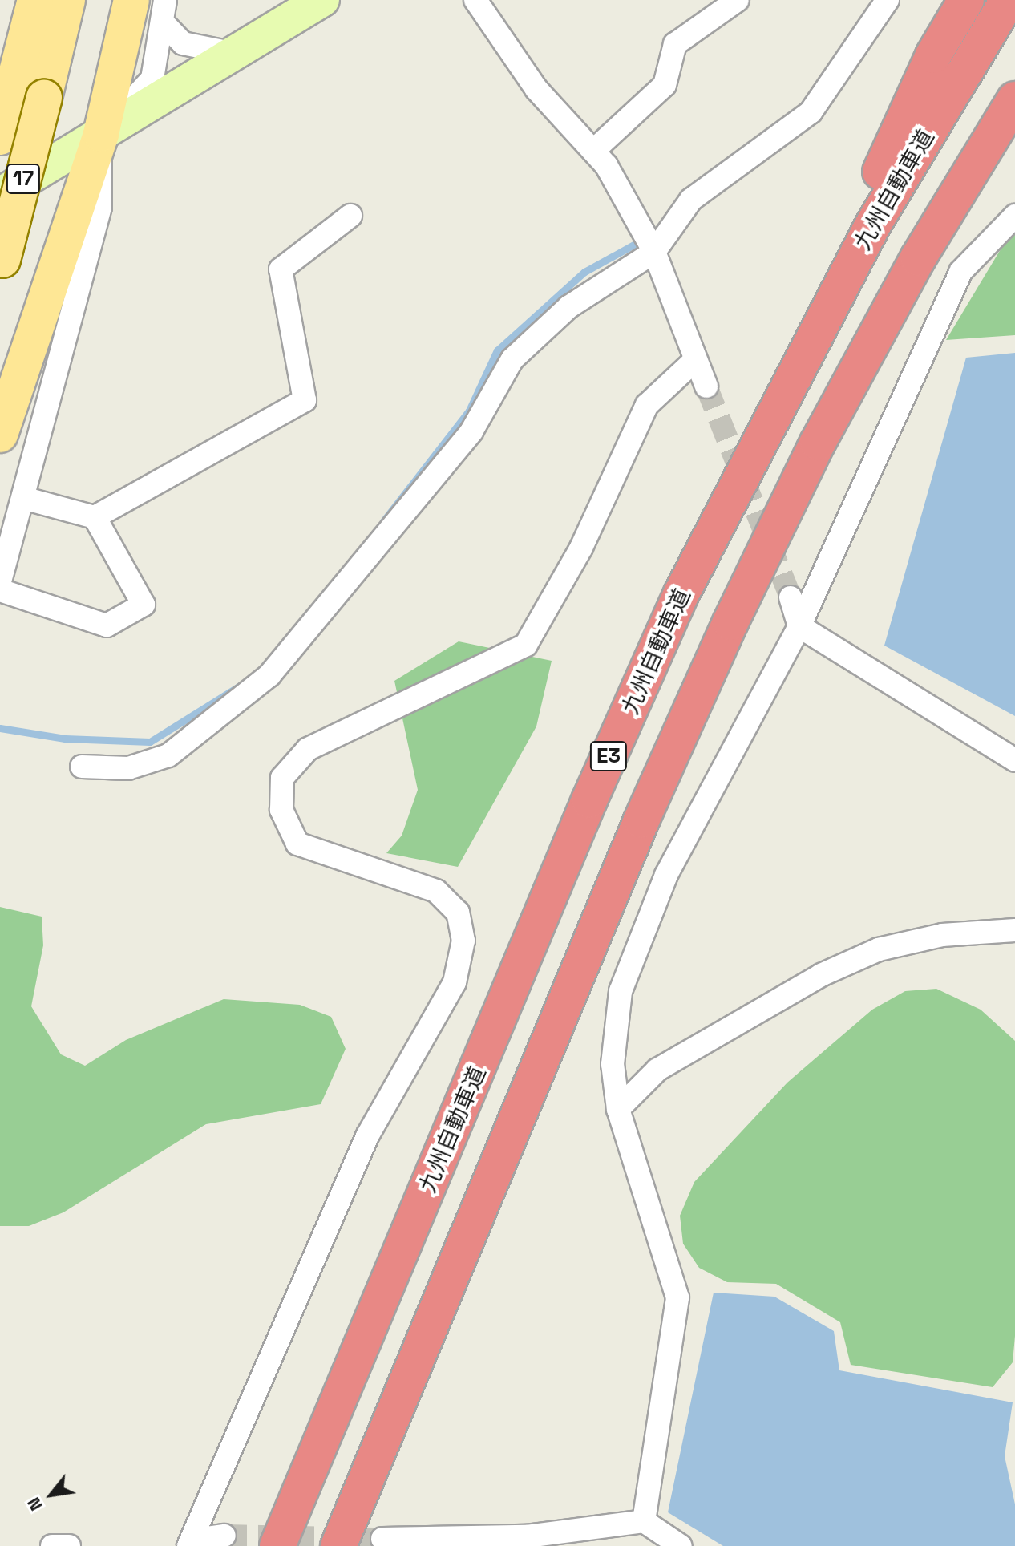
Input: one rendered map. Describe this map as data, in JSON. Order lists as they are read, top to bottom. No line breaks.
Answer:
{"streets":{"highway":["九州自動車道","E3"],"main road":["17"]},"north":"bottom left"}
